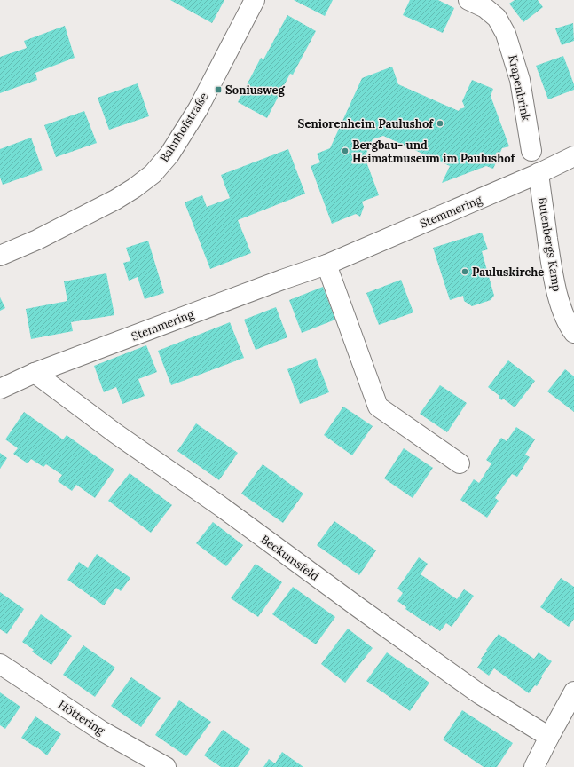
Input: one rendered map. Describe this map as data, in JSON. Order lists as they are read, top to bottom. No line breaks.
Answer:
{"streets":{"street":["Krapenbrink","Bahnhofstraße","Stemmering","Butenbergs Kamp","Beckumsfeld","Höttering"]},"crossings":[["Stemmering","Butenbergs Kamp"],["Stemmering","Beckumsfeld"]],"places":{"transit":["Soniusweg"],"other":["Seniorenheim Paulushof","Bergbau- und Heimatmuseum im Paulushof","Pauluskirche"]}}
